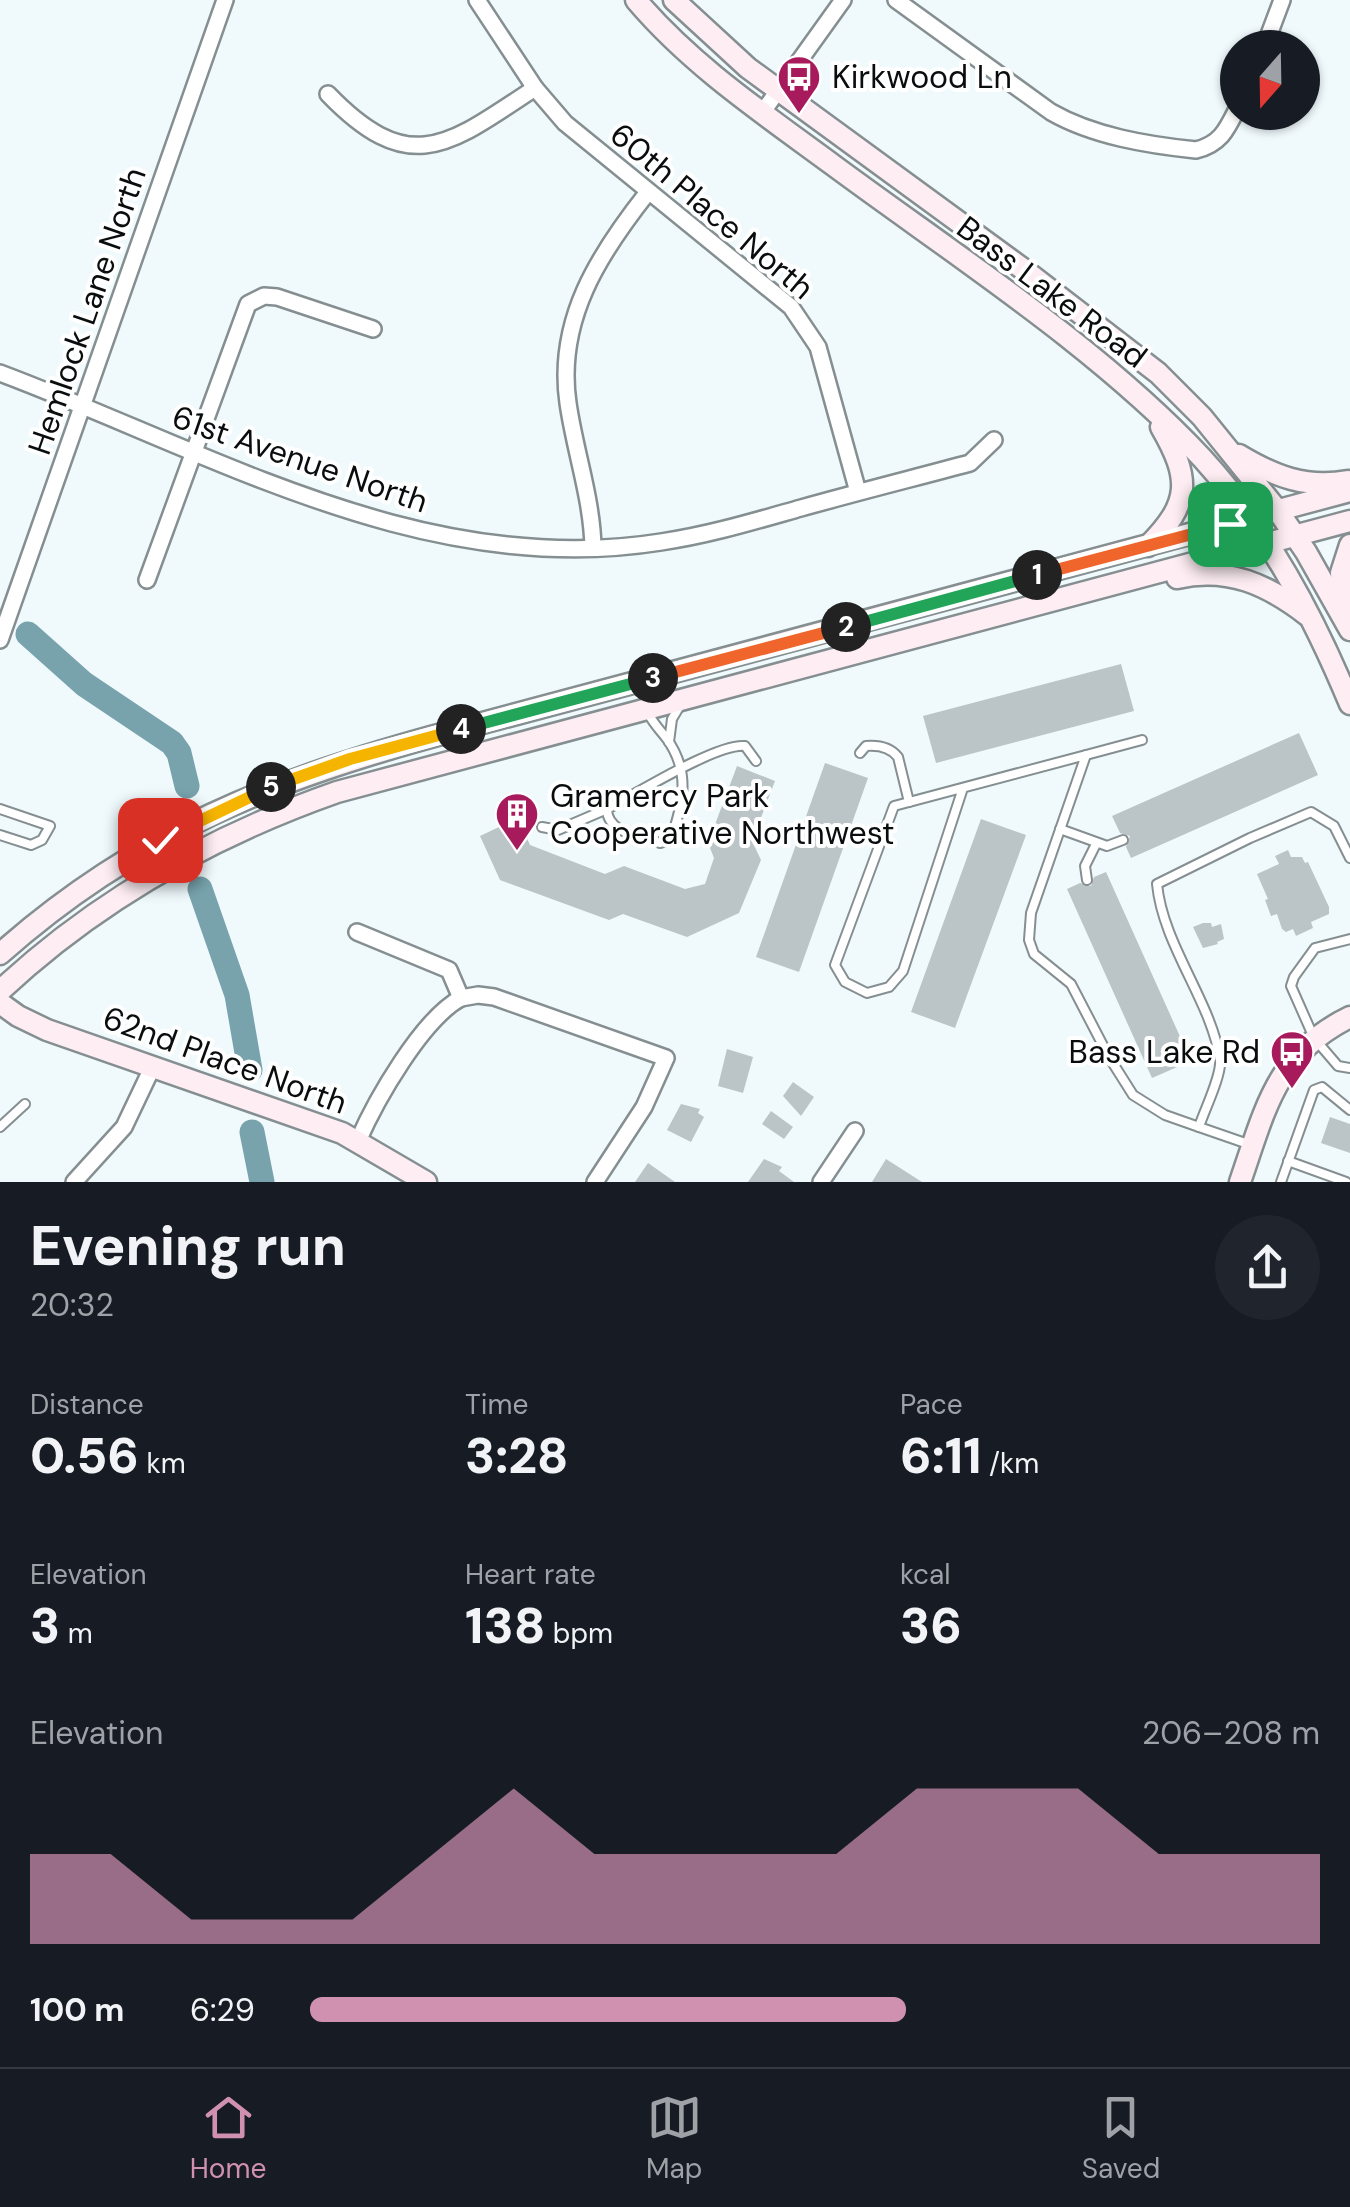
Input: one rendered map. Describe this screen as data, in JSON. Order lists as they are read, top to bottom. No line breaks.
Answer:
{"streets":{"main road":["Bass Lake Road","62nd Place North"],"street":["60th Place North","Hemlock Lane North","61st Avenue North"]},"crossings":[["60th Place North","61st Avenue North"],["Hemlock Lane North","61st Avenue North"]],"places":{"bus stop":["Kirkwood Ln","Bass Lake Rd"],"building":["Gramercy Park Cooperative Northwest"]},"north":"bottom","page":{"pins":["1","2","3","4","5"],"heading":["Evening run","20:32"],"stats":[["Distance","0.56 km"],["Time","3:28"],["Pace","6:11 /km"],["Elevation","3 m"],["Heart rate","138 bpm"],["kcal","36"]],"chart":["Elevation","206–208 m"],"list":[{"name":"100 m","note":"6:29"}],"tabs":["Home","Map","Saved"]}}
